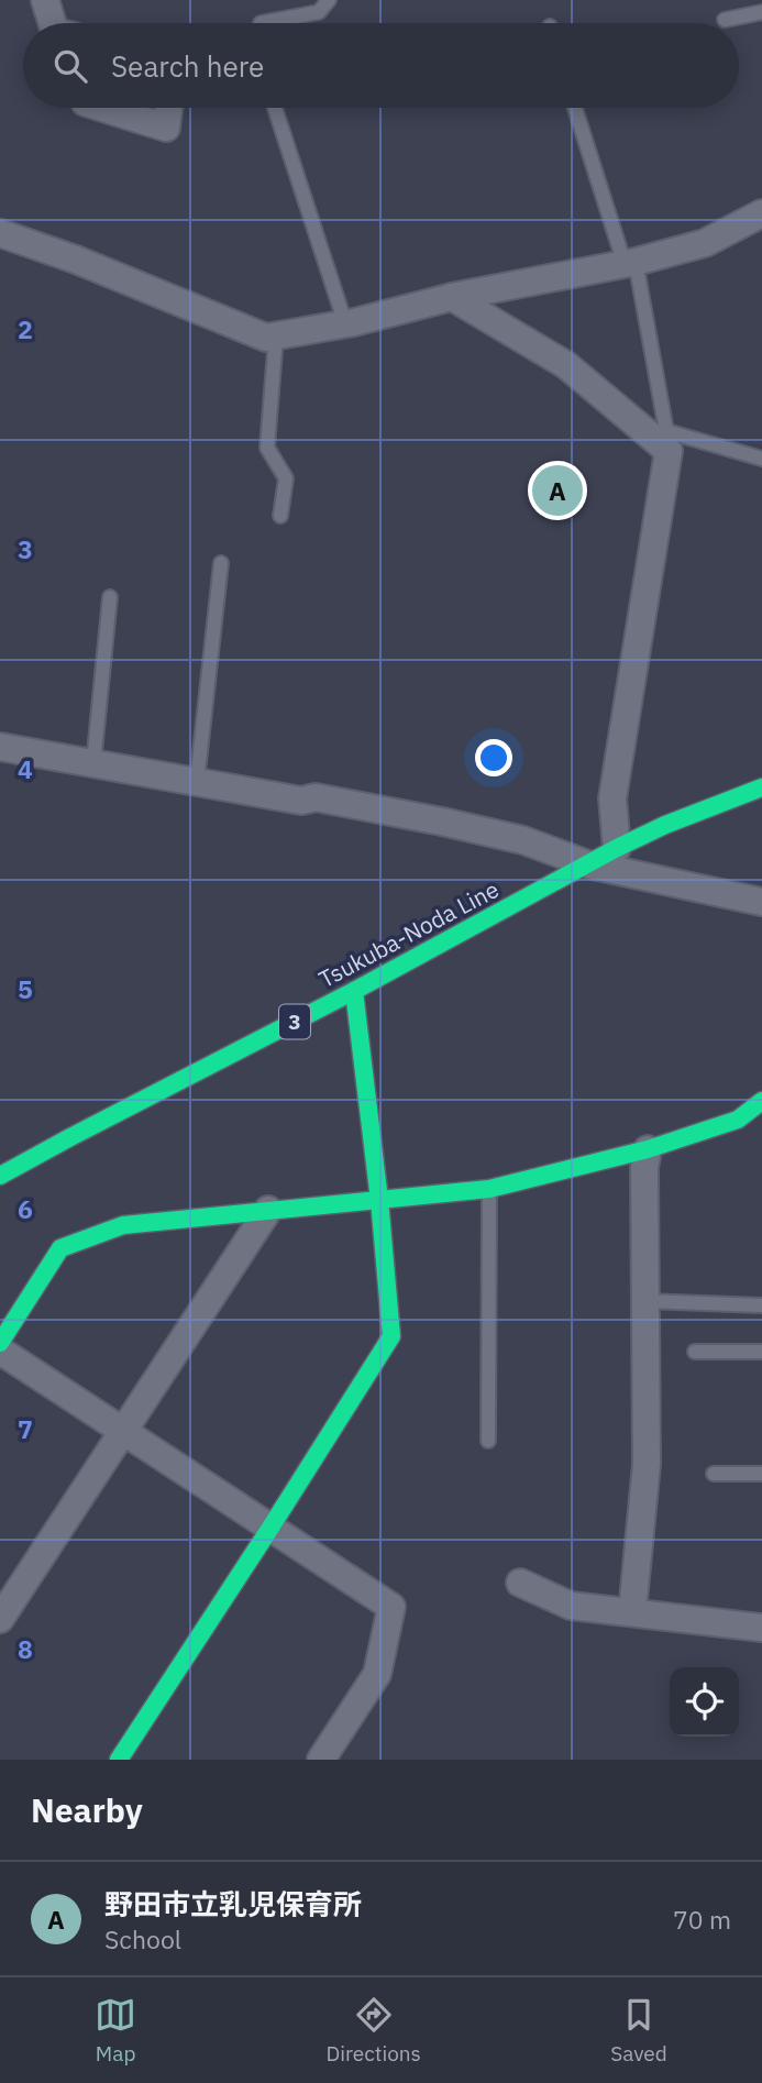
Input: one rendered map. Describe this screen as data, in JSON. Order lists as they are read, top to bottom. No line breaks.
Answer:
{"streets":{"street":["Tsukuba-Noda Line","3"]},"page":{"search":"Search here","pins":"A","heading":"Nearby","list":[{"mark":"A","name":"野田市立乳児保育所","note":"School","value":"70 m"}],"nav":["Map","Directions","Saved"]},"grid":{"rows":["2","3","4","5","6","7","8"]}}
